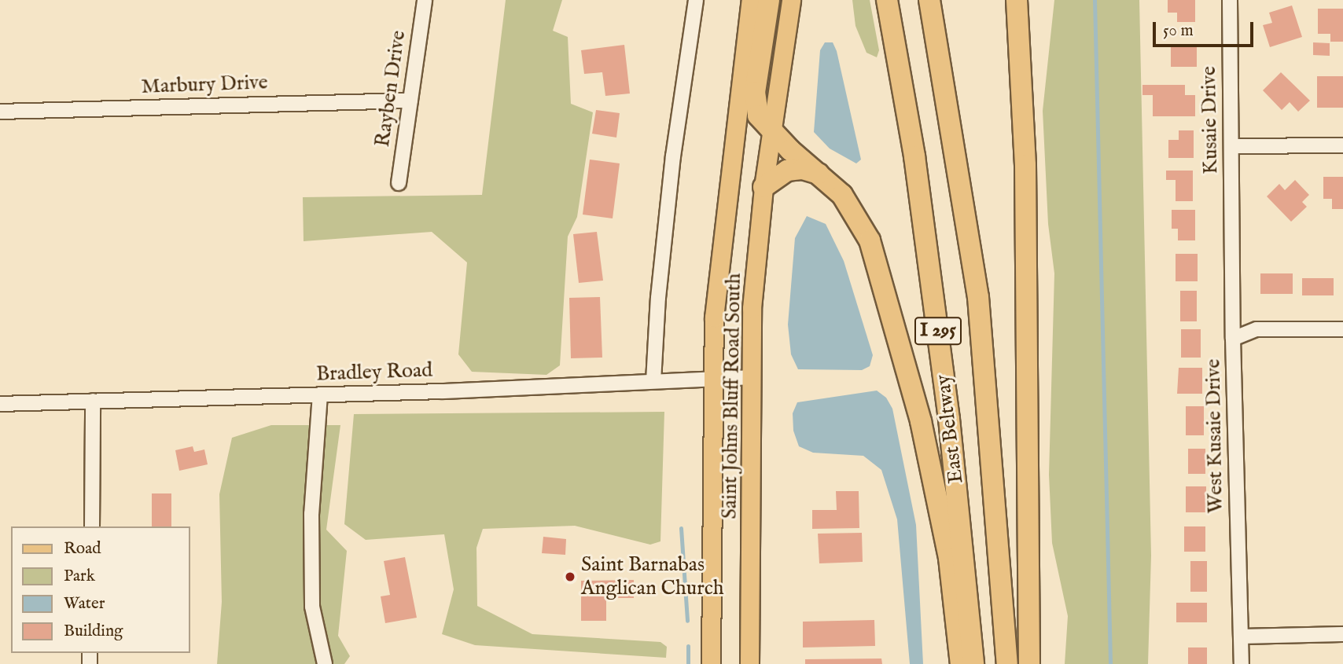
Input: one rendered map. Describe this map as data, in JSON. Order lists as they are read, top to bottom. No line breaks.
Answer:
{"streets":{"highway":["I 295","East Beltway"],"main road":["Saint Johns Bluff Road South"],"street":["Marbury Drive","Rayben Drive","Kusaie Drive","Bradley Road","West Kusaie Drive"]},"crossings":[["Marbury Drive","Rayben Drive"],["Kusaie Drive","West Kusaie Drive"],["Bradley Road","Saint Johns Bluff Road South"]],"places":["Saint Barnabas Anglican Church"],"legend":["Road","Park","Water","Building"],"scale_bar":"50 m"}
